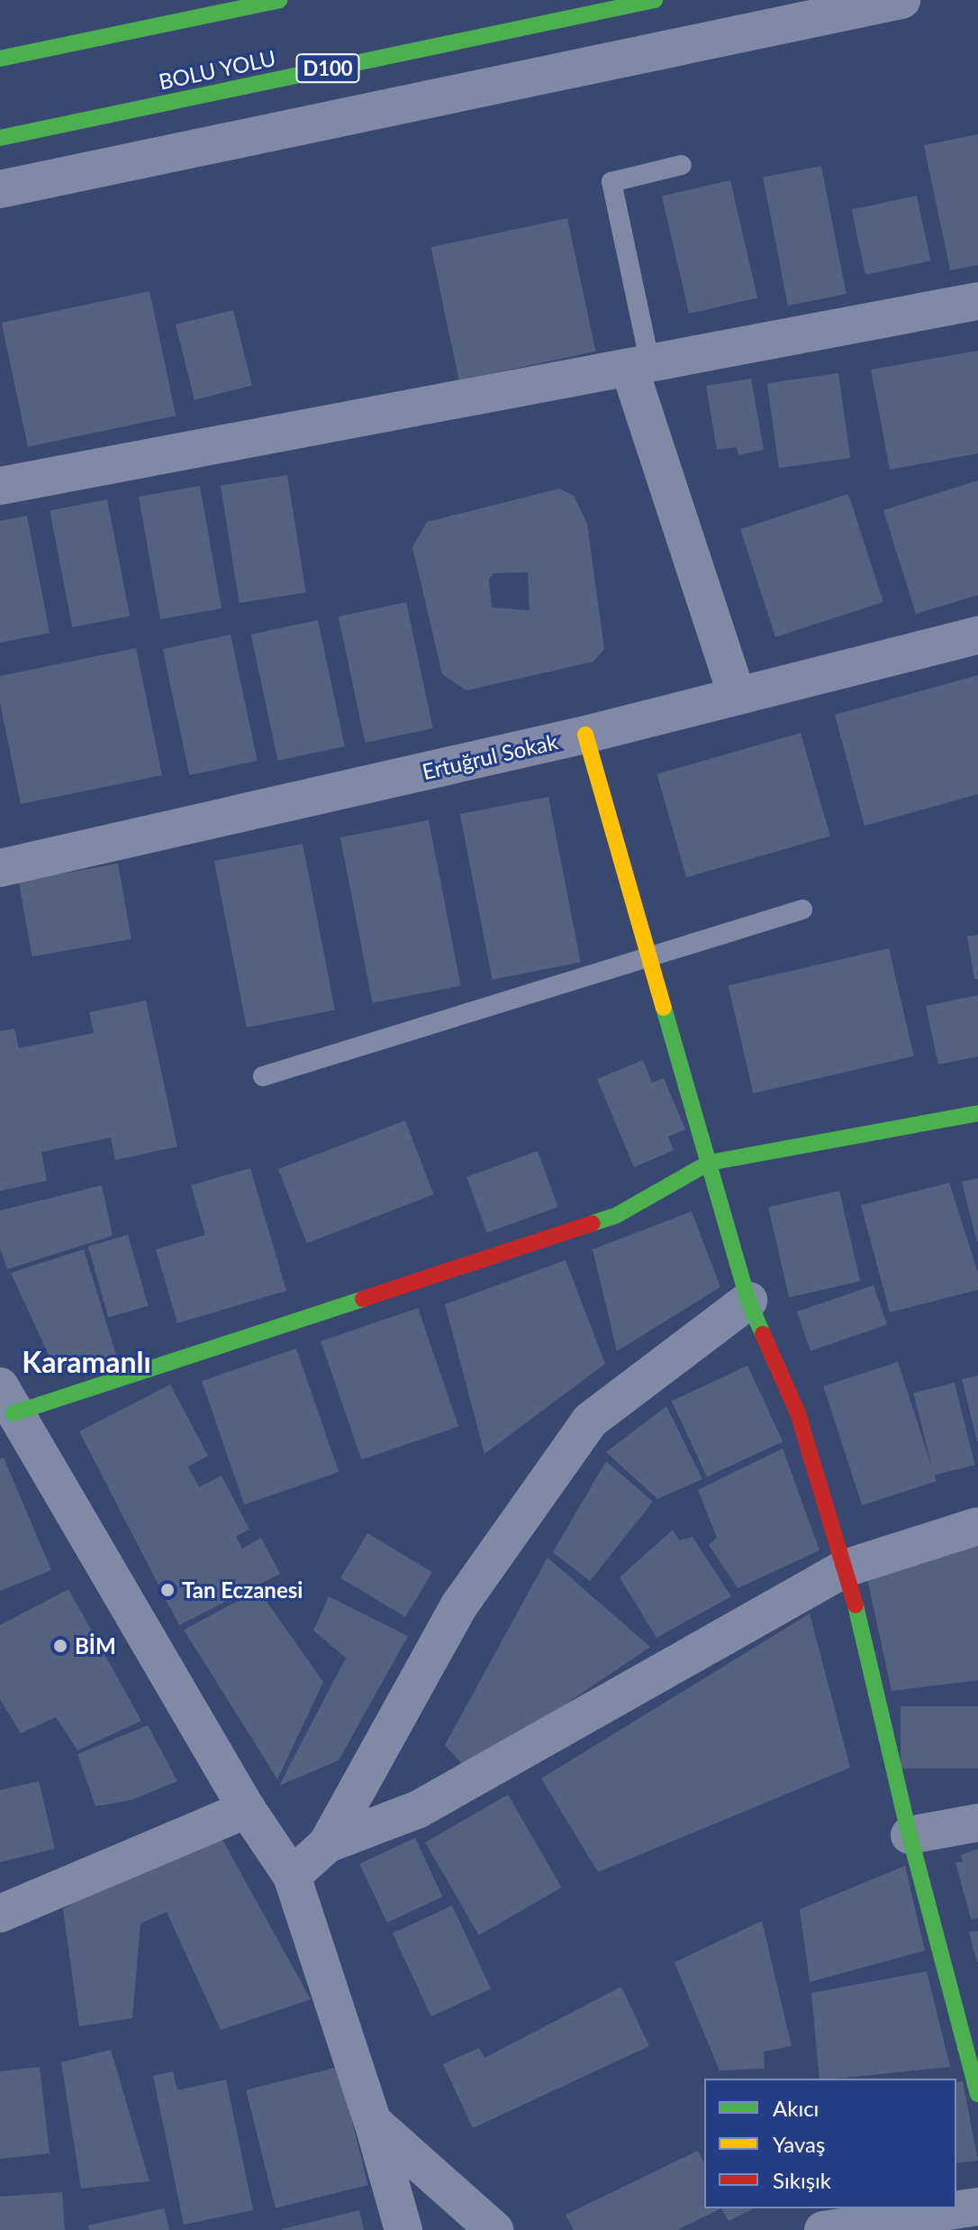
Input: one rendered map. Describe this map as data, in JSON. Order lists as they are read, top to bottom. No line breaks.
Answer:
{"streets":{"main road":["D100","BOLU YOLU"],"street":["Ertuğrul Sokak"]},"districts":["Karamanlı"],"places":["Tan Eczanesi","BİM"],"legend":["Akıcı","Yavaş","Sıkışık"]}
